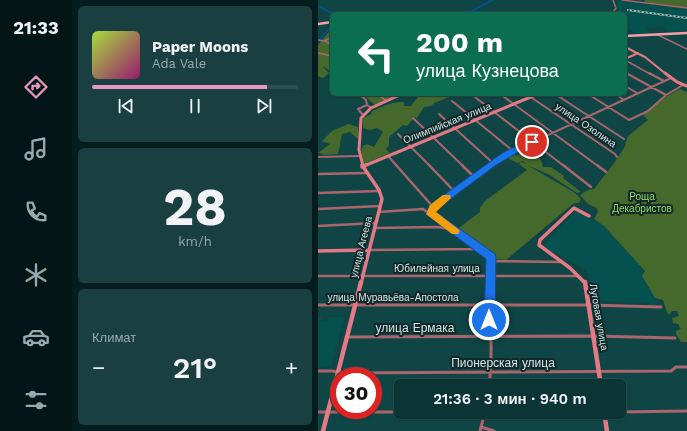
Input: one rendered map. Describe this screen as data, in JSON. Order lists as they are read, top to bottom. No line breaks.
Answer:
{"streets":{"street":["Олимпийская улица","улица Озолина","улица Агеева","Юбилейная улица","улица Муравьёва-Апостола","Луговая улица","улица Ермака","Пионерская улица"]},"crossings":[["Олимпийская улица","улица Озолина"],["улица Агеева","Юбилейная улица"],["улица Агеева","улица Муравьёва-Апостола"],["улица Агеева","улица Ермака"],["Юбилейная улица","Луговая улица"],["улица Муравьёва-Апостола","Луговая улица"],["Луговая улица","улица Ермака"],["Луговая улица","Пионерская улица"]],"parks":["Роща Декабристов"],"page":{"tabs":"21:33","turn":["200 m","улица Кузнецова"],"song":["Paper Moons","Ada Vale"],"tile":[["28","km/h"],"Климат"],"heat":["−","21°","+"],"limit":"30","trip":"21:36 · 3 мин · 940 m"}}
